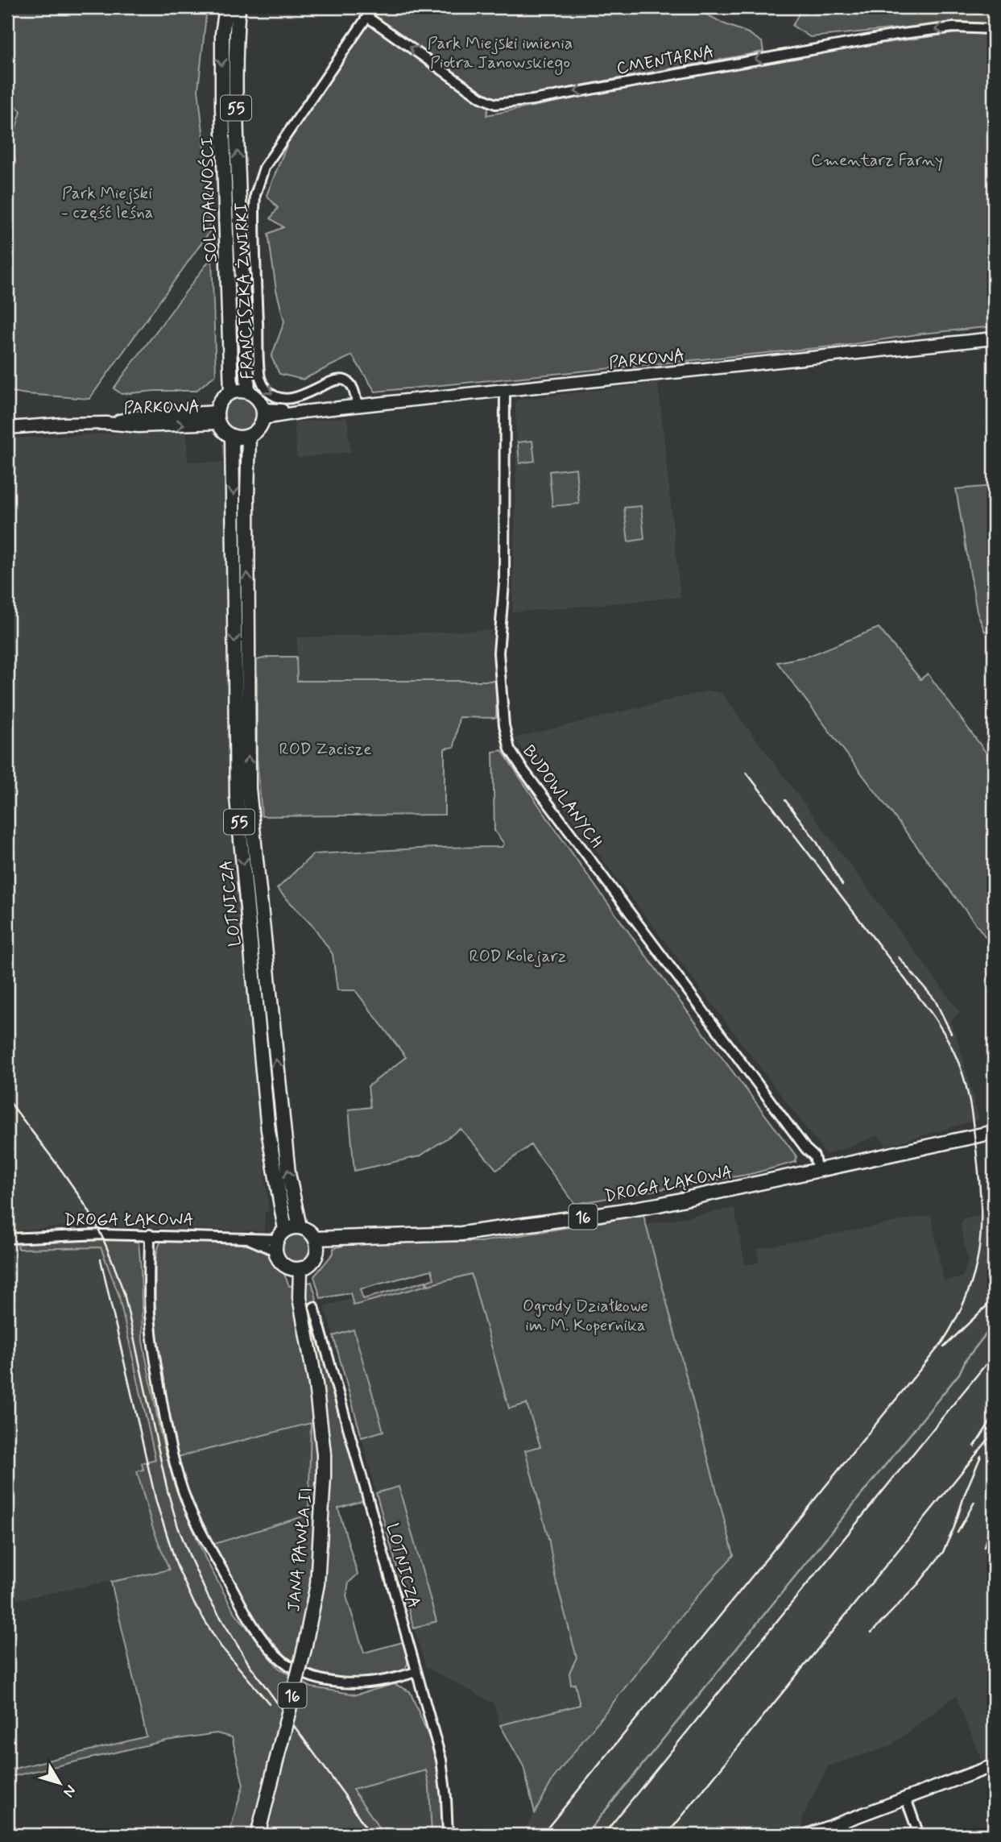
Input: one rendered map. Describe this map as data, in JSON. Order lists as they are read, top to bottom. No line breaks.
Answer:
{"streets":{"main road":["55","SOLIDARNOŚCI","LOTNICZA","DROGA ŁĄKOWA","16","JANA PAWŁA II"],"street":["CMENTARNA","FRANCISZKA ŻWIRKI","PARKOWA","BUDOWLANYCH"]},"crossings":[["CMENTARNA","FRANCISZKA ŻWIRKI"],["SOLIDARNOŚCI","PARKOWA"],["SOLIDARNOŚCI","LOTNICZA"],["FRANCISZKA ŻWIRKI","PARKOWA"],["PARKOWA","BUDOWLANYCH"],["PARKOWA","LOTNICZA"],["BUDOWLANYCH","DROGA ŁĄKOWA"],["LOTNICZA","DROGA ŁĄKOWA"],["LOTNICZA","16"],["LOTNICZA","JANA PAWŁA II"],["DROGA ŁĄKOWA","16"],["DROGA ŁĄKOWA","JANA PAWŁA II"],["16","JANA PAWŁA II"]],"one_way":["CMENTARNA"],"parks":["Park Miejski imienia Piotra Janowskiego","Cmentarz Farny","Park Miejski - część leśna","ROD Zacisze","ROD Kolejarz","Ogrody Działkowe im. M. Kopernika"],"north":"bottom right"}
